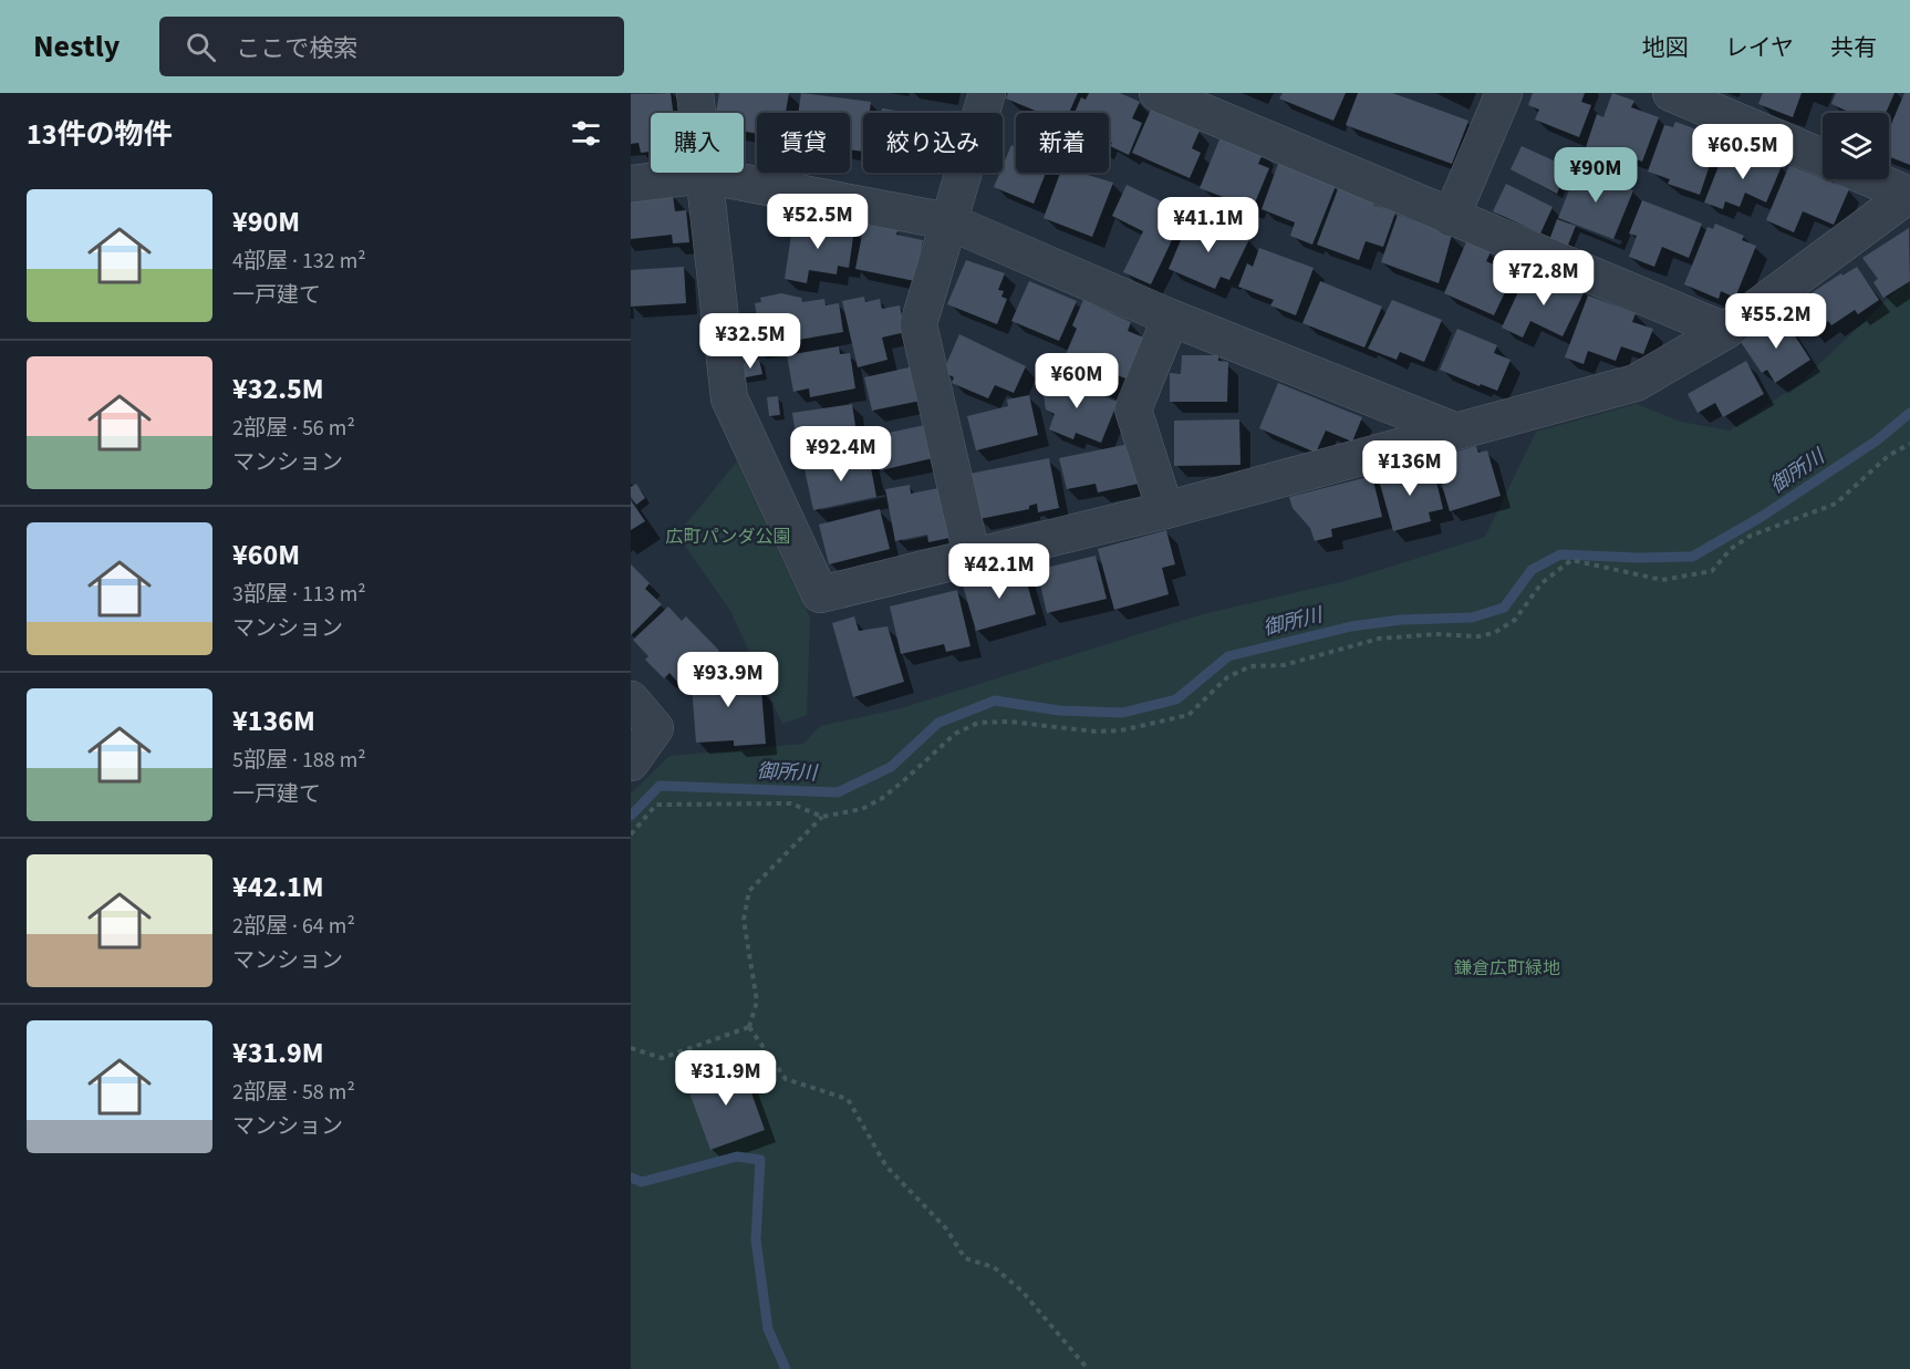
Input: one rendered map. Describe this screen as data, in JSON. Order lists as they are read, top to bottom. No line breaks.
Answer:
{"water":["御所川"],"parks":["広町パンダ公園","鎌倉広町緑地"],"page":{"header":"Nestly","search":"ここで検索","nav":["地図","レイヤ","共有"],"heading":"13件の物件","chip":["購入","賃貸","絞り込み","新着"],"price":["¥60.5M","¥90M","¥52.5M","¥41.1M","¥72.8M","¥55.2M","¥32.5M","¥60M","¥92.4M","¥136M","¥42.1M","¥93.9M","¥31.9M"],"list":[{"name":"¥90M","note":"4部屋 · 132 m² · 一戸建て"},{"name":"¥32.5M","note":"2部屋 · 56 m² · マンション"},{"name":"¥60M","note":"3部屋 · 113 m² · マンション"},{"name":"¥136M","note":"5部屋 · 188 m² · 一戸建て"},{"name":"¥42.1M","note":"2部屋 · 64 m² · マンション"},{"name":"¥31.9M","note":"2部屋 · 58 m² · マンション"}]}}
